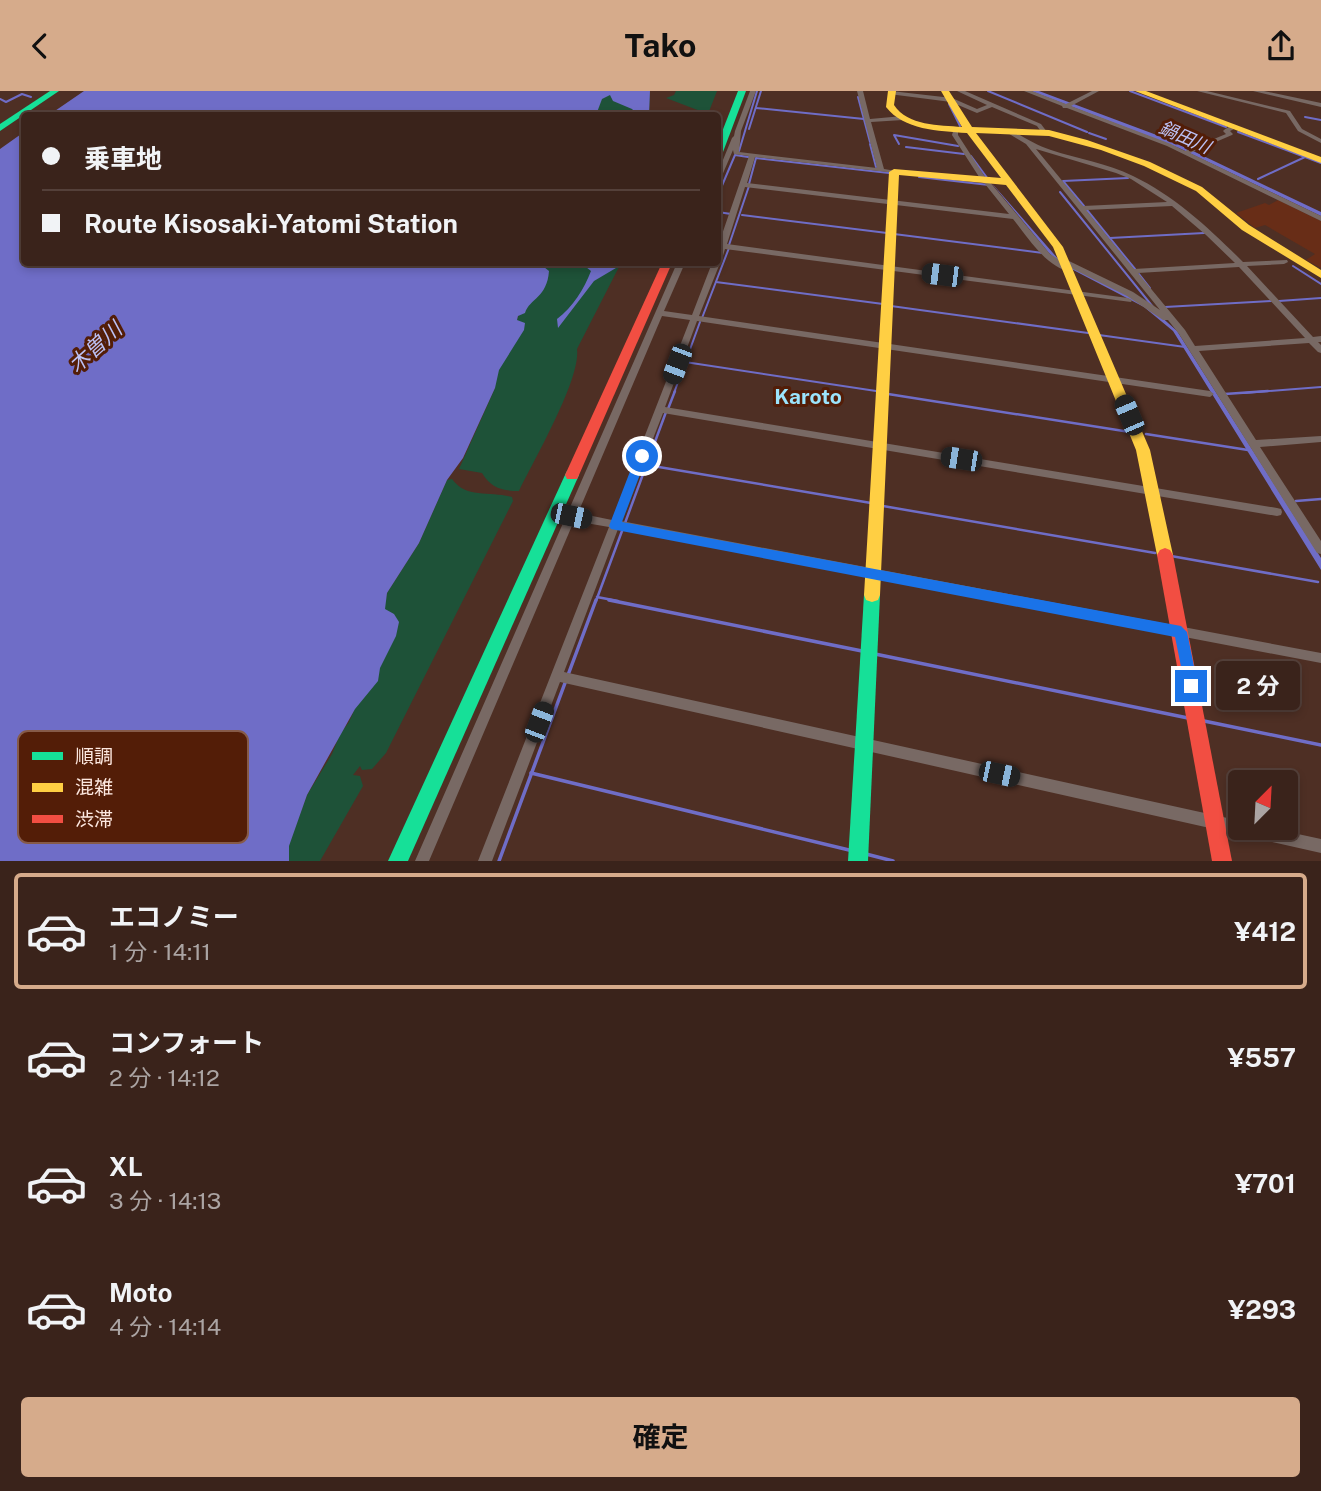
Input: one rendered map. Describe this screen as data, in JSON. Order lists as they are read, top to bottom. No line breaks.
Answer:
{"districts":["Karoto"],"water":["鍋田川","木曽川"],"legend":["順調","混雑","渋滞"],"north":"top right","page":{"header":"Tako","banner":["乗車地","Route Kisosaki-Yatomi Station"],"bubble":"2 分","list":[{"name":"エコノミー","note":"1 分 · 14:11","value":"¥412"},{"name":"コンフォート","note":"2 分 · 14:12","value":"¥557"},{"name":"XL","note":"3 分 · 14:13","value":"¥701"},{"name":"Moto","note":"4 分 · 14:14","value":"¥293"}],"buttons":"確定"}}
